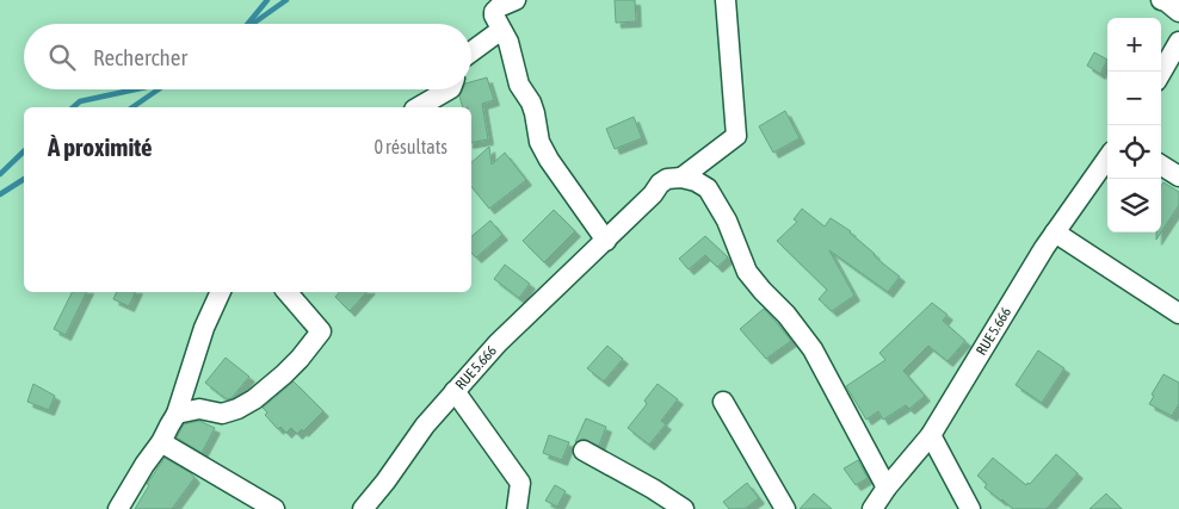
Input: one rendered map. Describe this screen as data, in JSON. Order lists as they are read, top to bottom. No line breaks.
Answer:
{"streets":{"street":["RUE 5.666"]},"page":{"map_buttons":["+","−"],"search":"Rechercher","heading":["À proximité","0 résultats"]}}
